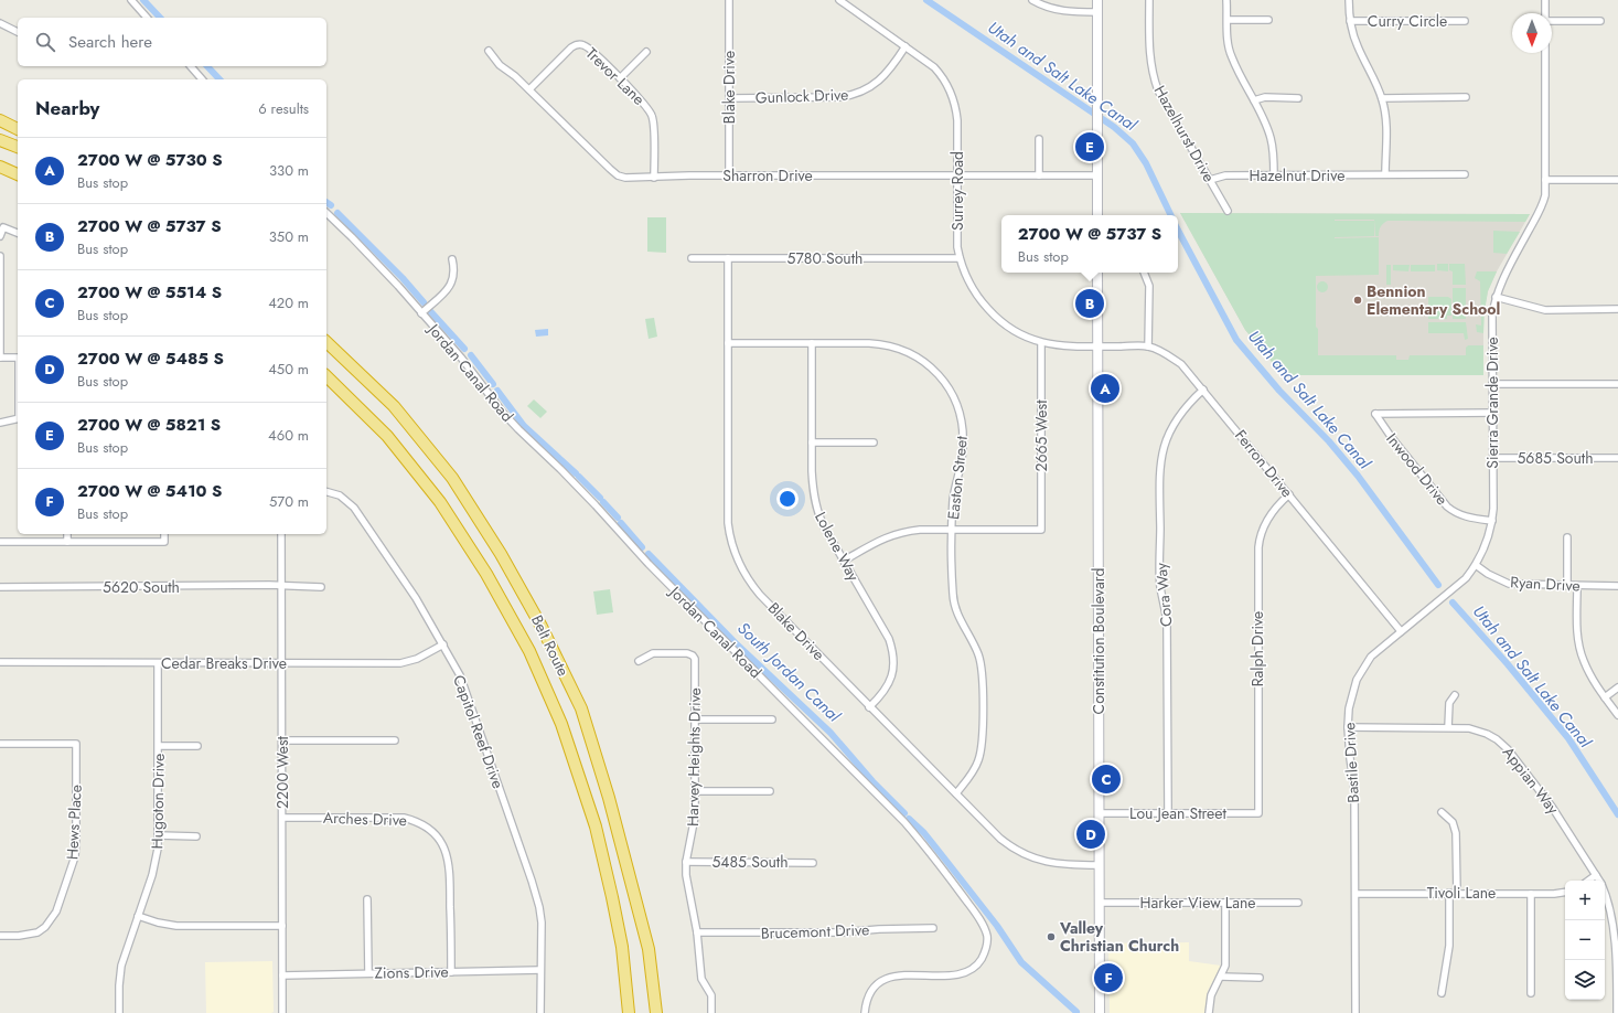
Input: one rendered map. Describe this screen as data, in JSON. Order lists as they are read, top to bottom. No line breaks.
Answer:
{"streets":{"highway":["Belt Route"],"main road":["Constitution Boulevard"],"street":["Curry Circle","Trevor Lane","Blake Drive","Gunlock Drive","Hazelhurst Drive","Sharron Drive","Hazelnut Drive","Surrey Road","5780 South","Jordan Canal Road","Sierra Grande Drive","2665 West","5685 South","Ferron Drive","Inwood Drive","Easton Street","Lolene Way","Ryan Drive","5620 South","Cora Way","Ralph Drive","Cedar Breaks Drive","Capitol Reef Drive","Harvey Heights Drive","Bastile Drive","2200 West","Appian Way","Hugoton Drive","Lou Jean Street","Arches Drive","Hews Place","5485 South","Tivoli Lane","Harker View Lane","Brucemont Drive","Zions Drive"]},"crossings":[["Trevor Lane","Sharron Drive"],["Blake Drive","Gunlock Drive"],["Blake Drive","Sharron Drive"],["Blake Drive","5780 South"],["Blake Drive","Easton Street"],["Blake Drive","Lolene Way"],["Blake Drive","Constitution Boulevard"],["Gunlock Drive","Surrey Road"],["Hazelhurst Drive","Hazelnut Drive"],["Sharron Drive","Surrey Road"],["Surrey Road","5780 South"],["Surrey Road","2665 West"],["Surrey Road","Ferron Drive"],["Surrey Road","Constitution Boulevard"],["Sierra Grande Drive","5685 South"],["Sierra Grande Drive","Inwood Drive"],["Sierra Grande Drive","Ryan Drive"],["Sierra Grande Drive","Bastile Drive"],["2665 West","Easton Street"],["Ferron Drive","Cora Way"],["Ferron Drive","Constitution Boulevard"],["Ferron Drive","Ralph Drive"],["Ferron Drive","Bastile Drive"],["Easton Street","Lolene Way"],["Ryan Drive","Bastile Drive"],["5620 South","2200 West"],["Cora Way","Lou Jean Street"],["Constitution Boulevard","Lou Jean Street"],["Constitution Boulevard","Harker View Lane"],["Ralph Drive","Lou Jean Street"],["Cedar Breaks Drive","Capitol Reef Drive"],["Cedar Breaks Drive","2200 West"],["Cedar Breaks Drive","Hugoton Drive"],["Capitol Reef Drive","Zions Drive"],["Harvey Heights Drive","5485 South"],["Harvey Heights Drive","Brucemont Drive"],["Bastile Drive","Appian Way"],["Bastile Drive","Tivoli Lane"],["2200 West","Arches Drive"],["2200 West","Zions Drive"],["Arches Drive","Zions Drive"]],"water":["Utah and Salt Lake Canal","South Jordan Canal"],"places":["Bennion Elementary School","Valley Christian Church"],"north":"bottom","page":{"search":"Search here","heading":["Nearby","6 results"],"pins":["E","B","A","C","D","F"],"list":[{"mark":"A","name":"2700 W @ 5730 S","note":"Bus stop","value":"330 m"},{"mark":"B","name":"2700 W @ 5737 S","note":"Bus stop","value":"350 m"},{"mark":"C","name":"2700 W @ 5514 S","note":"Bus stop","value":"420 m"},{"mark":"D","name":"2700 W @ 5485 S","note":"Bus stop","value":"450 m"},{"mark":"E","name":"2700 W @ 5821 S","note":"Bus stop","value":"460 m"},{"mark":"F","name":"2700 W @ 5410 S","note":"Bus stop","value":"570 m"}],"popup":["2700 W @ 5737 S","Bus stop"],"map_buttons":["+","−"]}}
